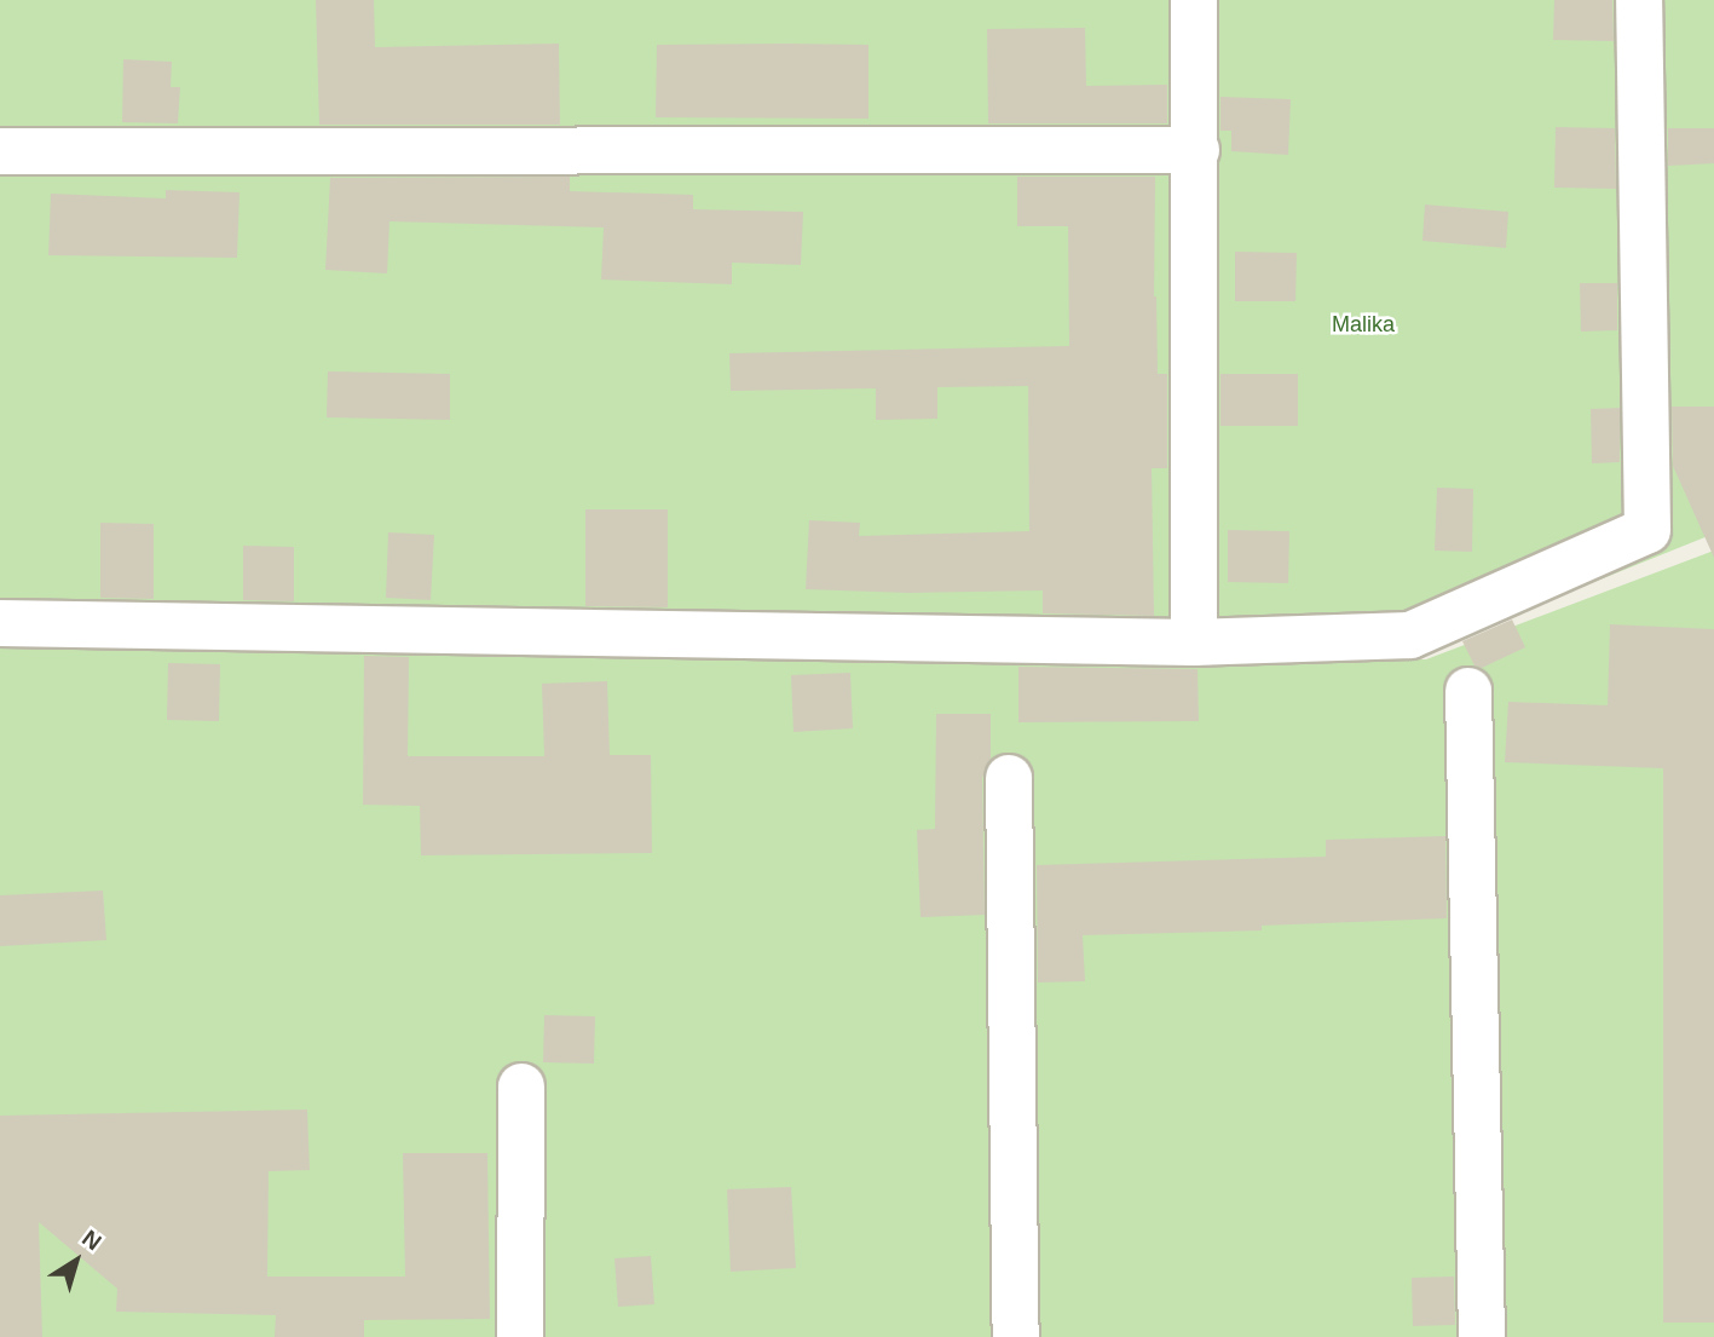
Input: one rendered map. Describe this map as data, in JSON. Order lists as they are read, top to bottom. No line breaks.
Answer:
{"parks":["Malika"],"north":"top right"}
